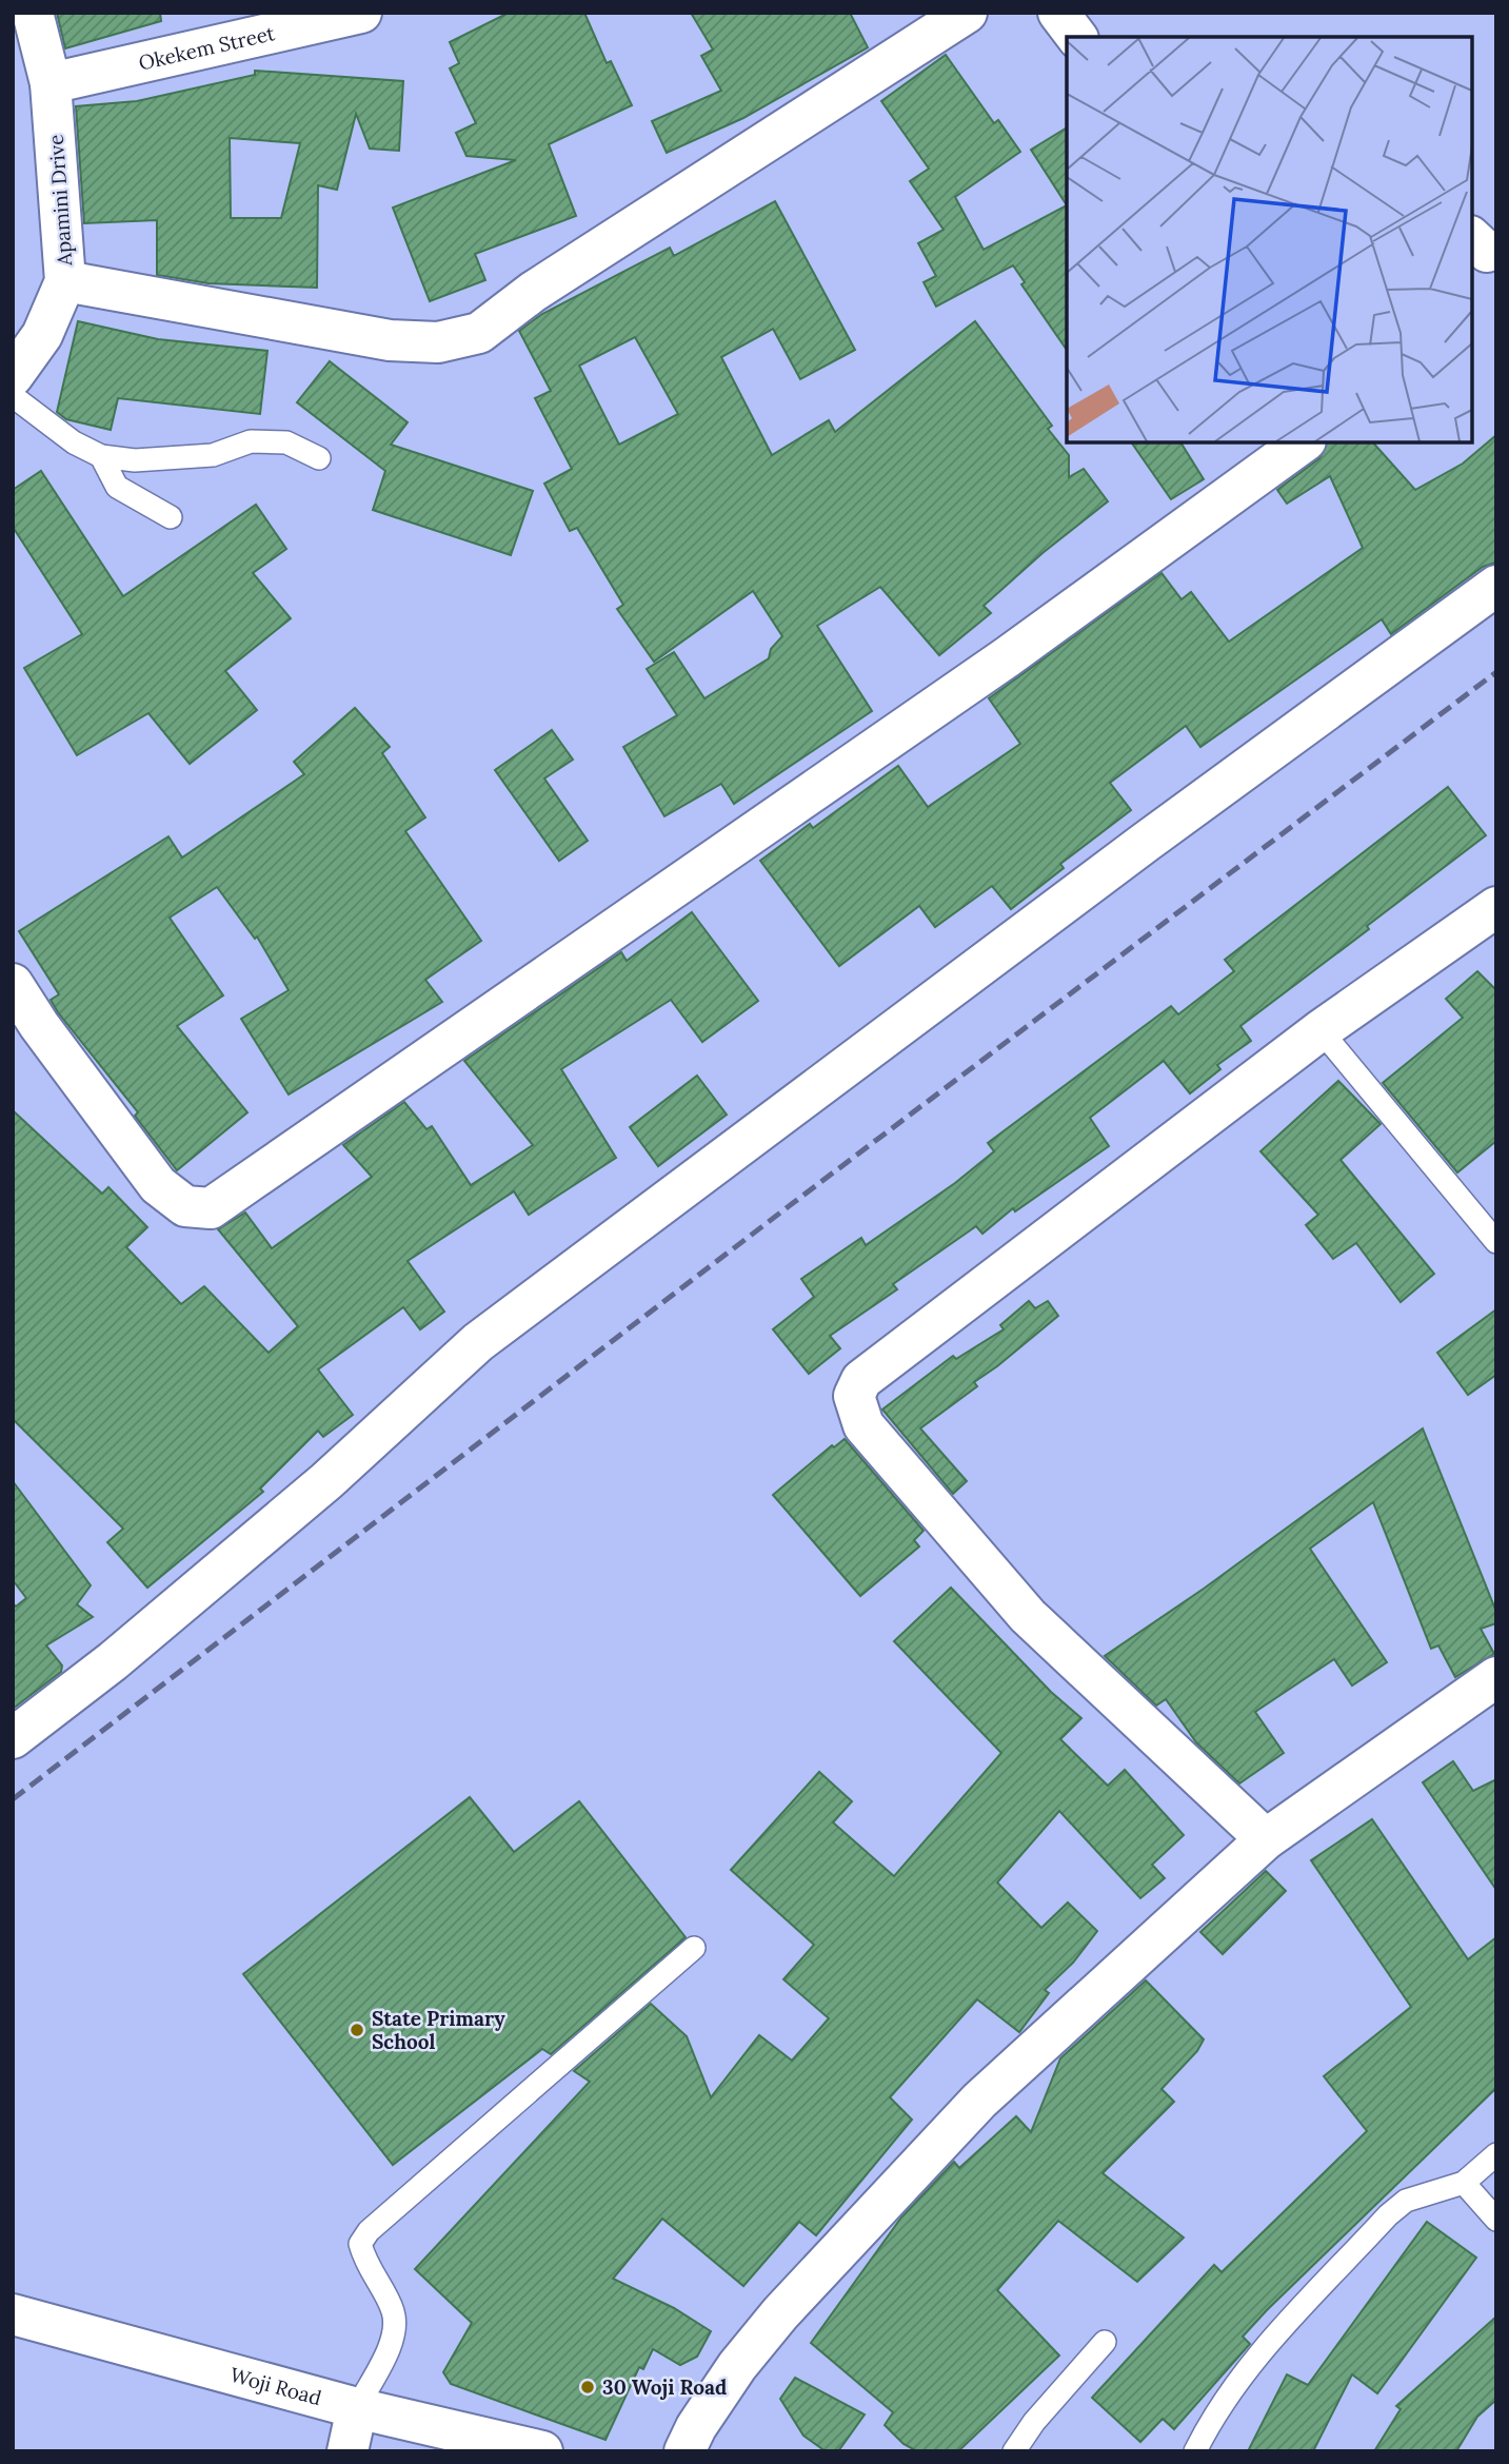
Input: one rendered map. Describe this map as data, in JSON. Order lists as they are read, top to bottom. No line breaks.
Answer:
{"streets":{"street":["Okekem Street","Apamini Drive","Woji Road"]},"crossings":[["Okekem Street","Apamini Drive"]],"places":["State Primary School","30 Woji Road"]}
